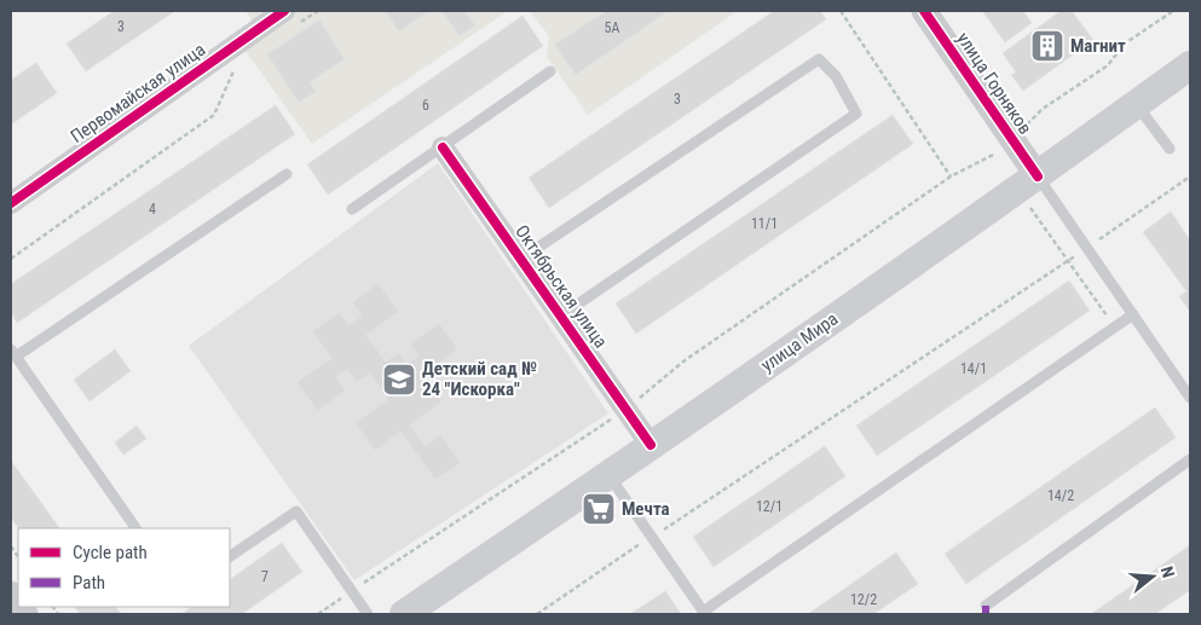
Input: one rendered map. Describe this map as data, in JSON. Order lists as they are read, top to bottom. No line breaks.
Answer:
{"streets":{"main road":["улица Мира"],"street":["улица Горняков","Первомайская улица","Октябрьская улица"]},"crossings":[["улица Горняков","улица Мира"],["Октябрьская улица","улица Мира"]],"places":{"building":["Магнит"],"school or university":["Детский сад № 24 \"Искорка\""],"supermarket":["Мечта"]},"house_numbers":["3","5А","3","6","4","11/1","14/1","14/2","12/1","7","12/2"],"legend":["Cycle path","Path"],"north":"right"}
